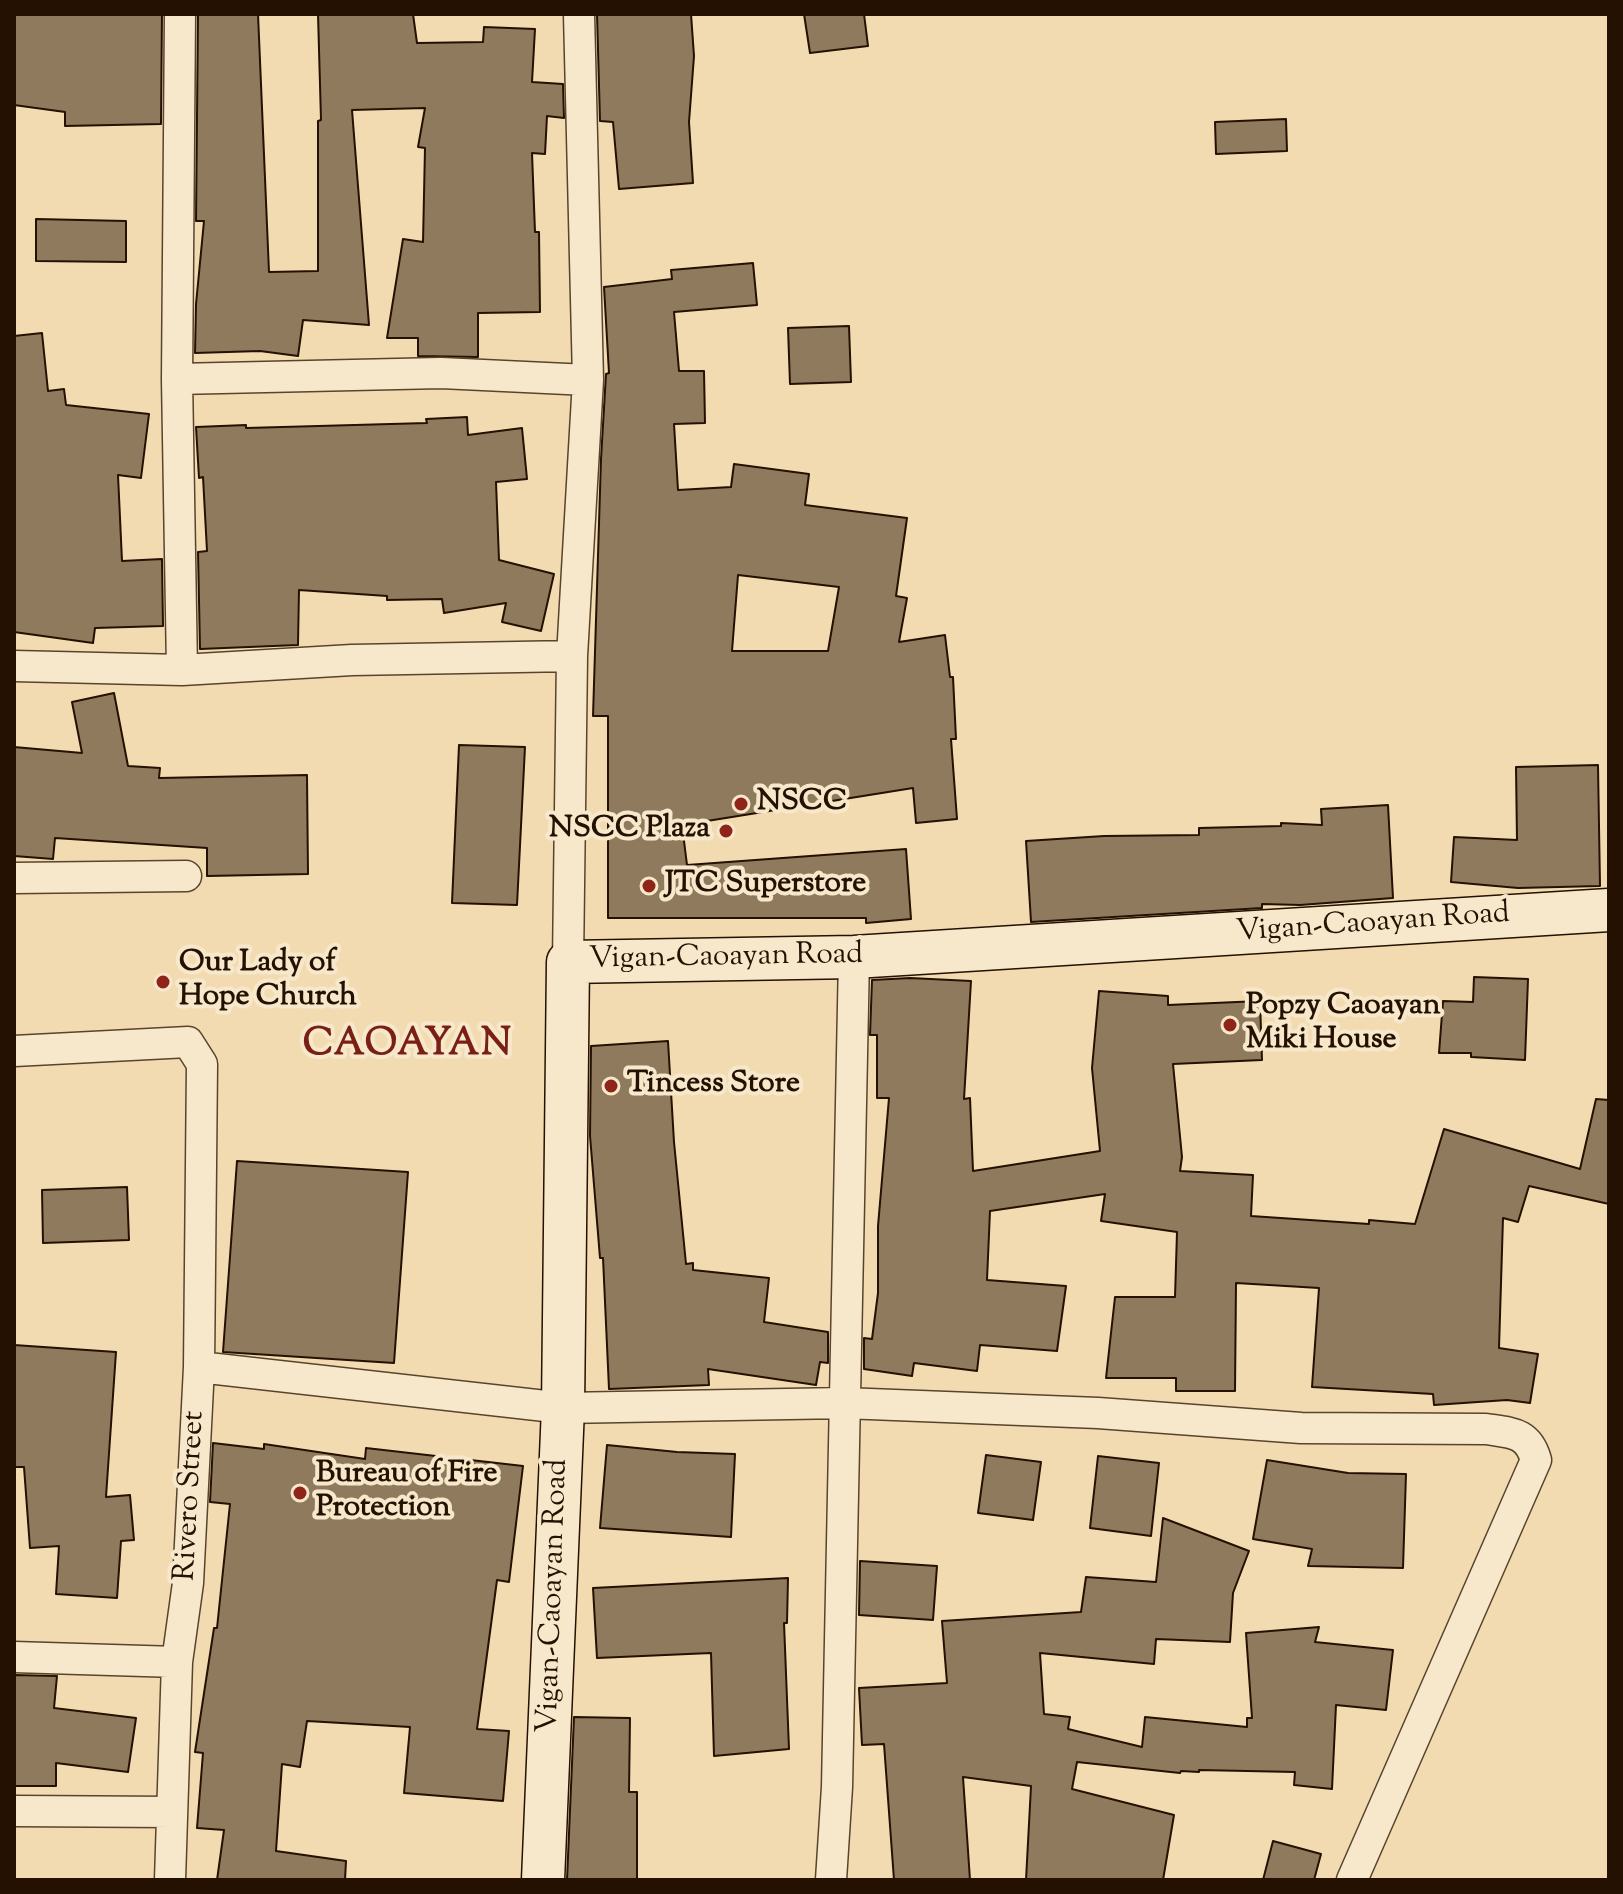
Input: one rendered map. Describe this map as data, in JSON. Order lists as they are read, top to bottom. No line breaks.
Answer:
{"streets":{"main road":["Vigan-Caoayan Road"],"street":["Rivero Street"]},"districts":["CAOAYAN"],"places":["NSCC","NSCC Plaza","JTC Superstore","Our Lady of Hope Church","Popzy Caoayan Miki House","Tincess Store","Bureau of Fire Protection"]}
